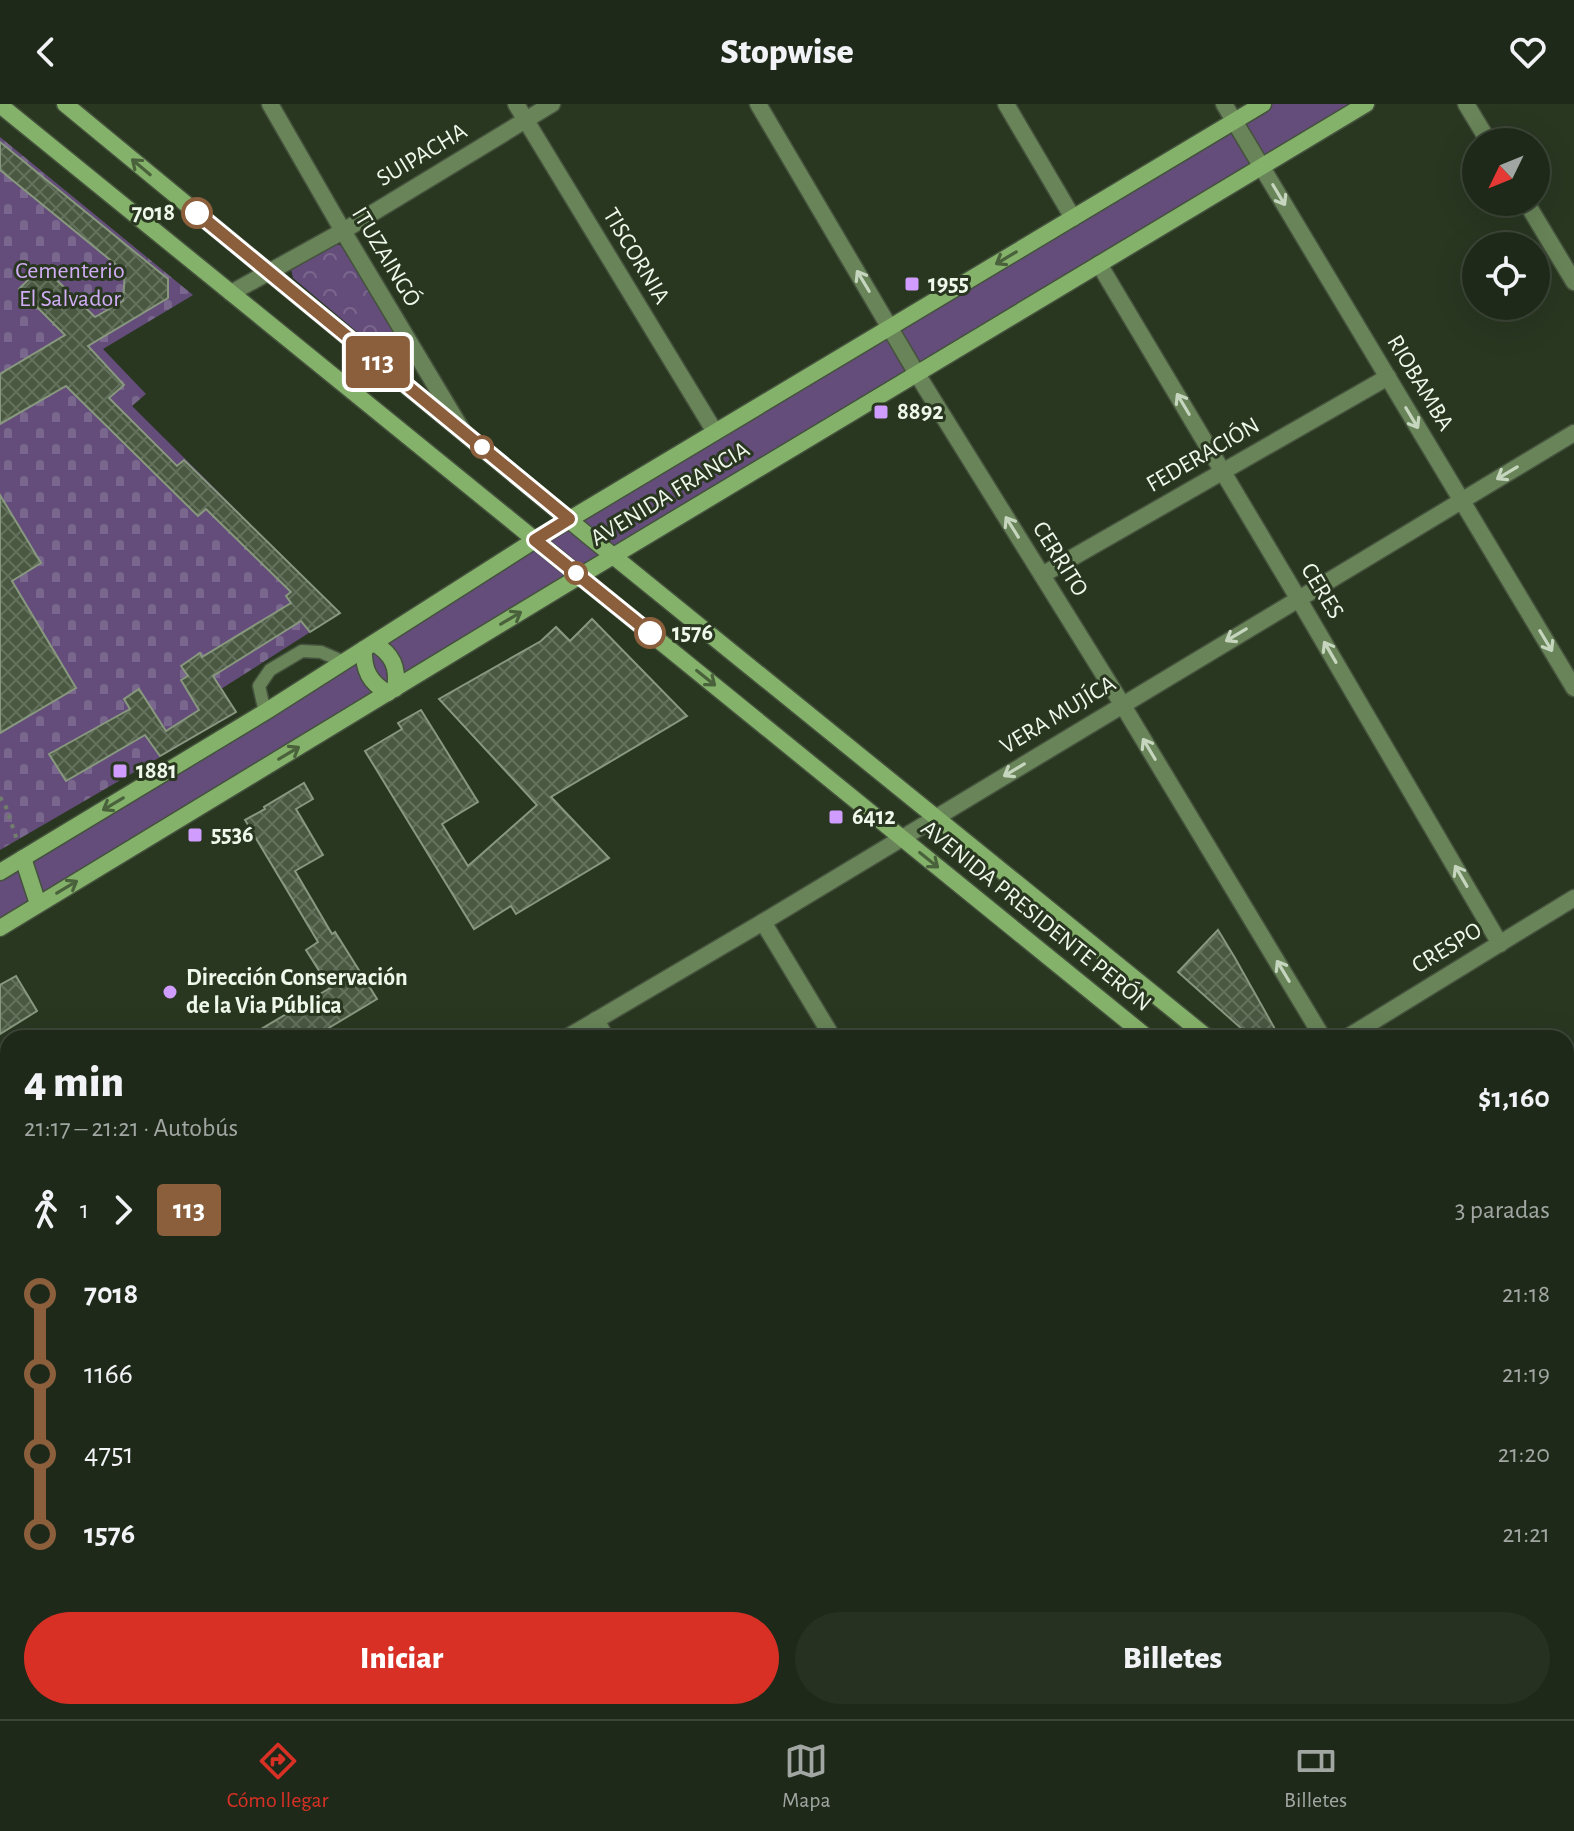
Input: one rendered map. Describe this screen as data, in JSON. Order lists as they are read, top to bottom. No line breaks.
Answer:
{"streets":{"main road":["AVENIDA FRANCIA","AVENIDA PRESIDENTE PERÓN"],"street":["SUIPACHA","TISCORNIA","ITUZAINGÓ","RIOBAMBA","FEDERACIÓN","CERRITO","CERES","VERA MUJÍCA","CRESPO"]},"crossings":[["SUIPACHA","TISCORNIA"],["SUIPACHA","ITUZAINGÓ"],["SUIPACHA","AVENIDA PRESIDENTE PERÓN"],["TISCORNIA","AVENIDA FRANCIA"],["ITUZAINGÓ","AVENIDA PRESIDENTE PERÓN"],["RIOBAMBA","FEDERACIÓN"],["RIOBAMBA","AVENIDA FRANCIA"],["RIOBAMBA","VERA MUJÍCA"],["FEDERACIÓN","CERRITO"],["FEDERACIÓN","CERES"],["AVENIDA FRANCIA","CERRITO"],["AVENIDA FRANCIA","CERES"],["AVENIDA FRANCIA","AVENIDA PRESIDENTE PERÓN"],["CERRITO","VERA MUJÍCA"],["CERES","VERA MUJÍCA"],["CERES","CRESPO"],["VERA MUJÍCA","AVENIDA PRESIDENTE PERÓN"]],"one_way":["RIOBAMBA","CERRITO","CERES","VERA MUJÍCA"],"parks":["Cementerio El Salvador"],"places":{"other":["7018","1576","Dirección Conservación de la Via Pública"],"transit":["1955","8892","1881","6412","5536"]},"lines":["bus line 113"],"north":"bottom left","page":{"header":"Stopwise","on_map":"113","heading":["4 min","21:17 – 21:21 · Autobús","$1,160"],"legs":["1","113","3 paradas"],"list":[{"name":"7018","value":"21:18"},{"name":"1166","value":"21:19"},{"name":"4751","value":"21:20"},{"name":"1576","value":"21:21"}],"buttons":["Iniciar","Billetes"],"tabs":["Cómo llegar","Mapa","Billetes"]}}
